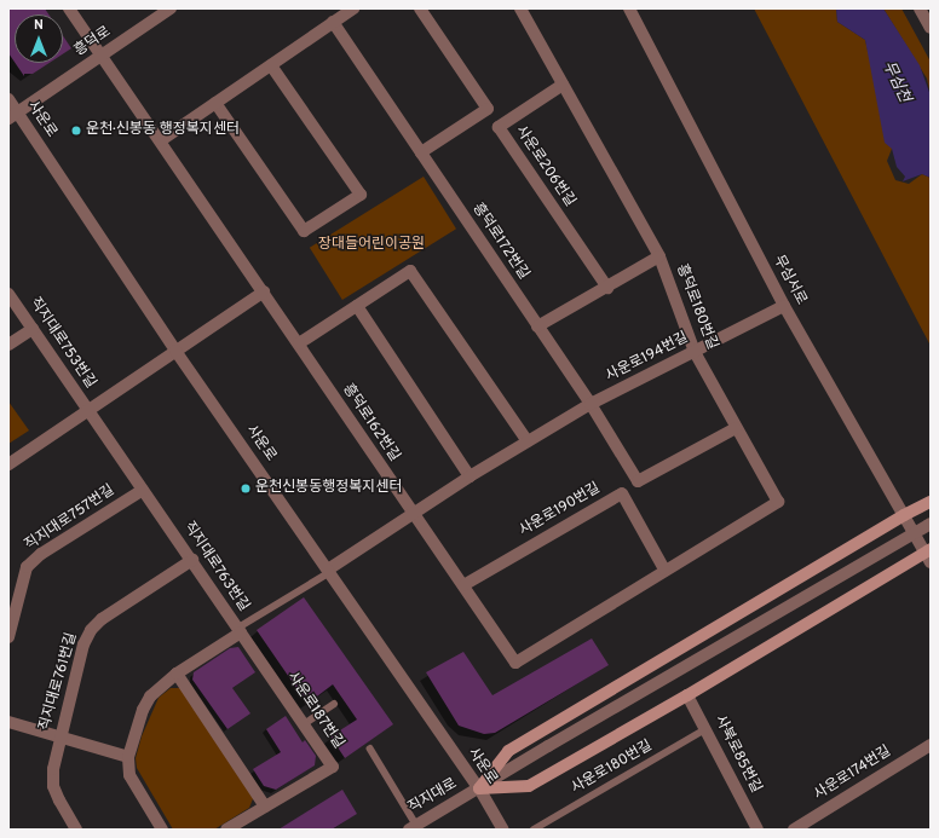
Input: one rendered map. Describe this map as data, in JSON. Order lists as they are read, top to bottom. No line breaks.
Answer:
{"streets":{"street":["흥덕로","사운로","사운로206번길","흥덕로172번길","무심서로","흥덕로180번길","직지대로753번길","사운로194번길","흥덕로162번길","사운로190번길","직지대로757번길","직지대로763번길","직지대로761번길","사운로187번길","사북로85번길","사운로174번길","직지대로"],"lane":["사운로180번길"]},"crossings":[["흥덕로","사운로"],["흥덕로","흥덕로162번길"],["사운로","직지대로753번길"],["사운로","사운로194번길"],["사운로","직지대로763번길"],["사운로","직지대로"],["사운로206번길","흥덕로180번길"],["흥덕로172번길","흥덕로180번길"],["흥덕로172번길","사운로194번길"],["무심서로","사운로194번길"],["흥덕로180번길","사운로194번길"],["흥덕로180번길","흥덕로162번길"],["흥덕로180번길","사운로190번길"],["직지대로753번길","직지대로757번길"],["직지대로753번길","직지대로763번길"],["사운로194번길","흥덕로162번길"],["사운로194번길","직지대로763번길"],["흥덕로162번길","사운로190번길"],["직지대로763번길","직지대로761번길"],["직지대로763번길","사운로187번길"],["사북로85번길","사운로180번길"]],"water":["무심천"],"parks":["장대들어린이공원"],"places":["운천·신봉동 행정복지센터","운천신봉동행정복지센터"],"north":"top"}
